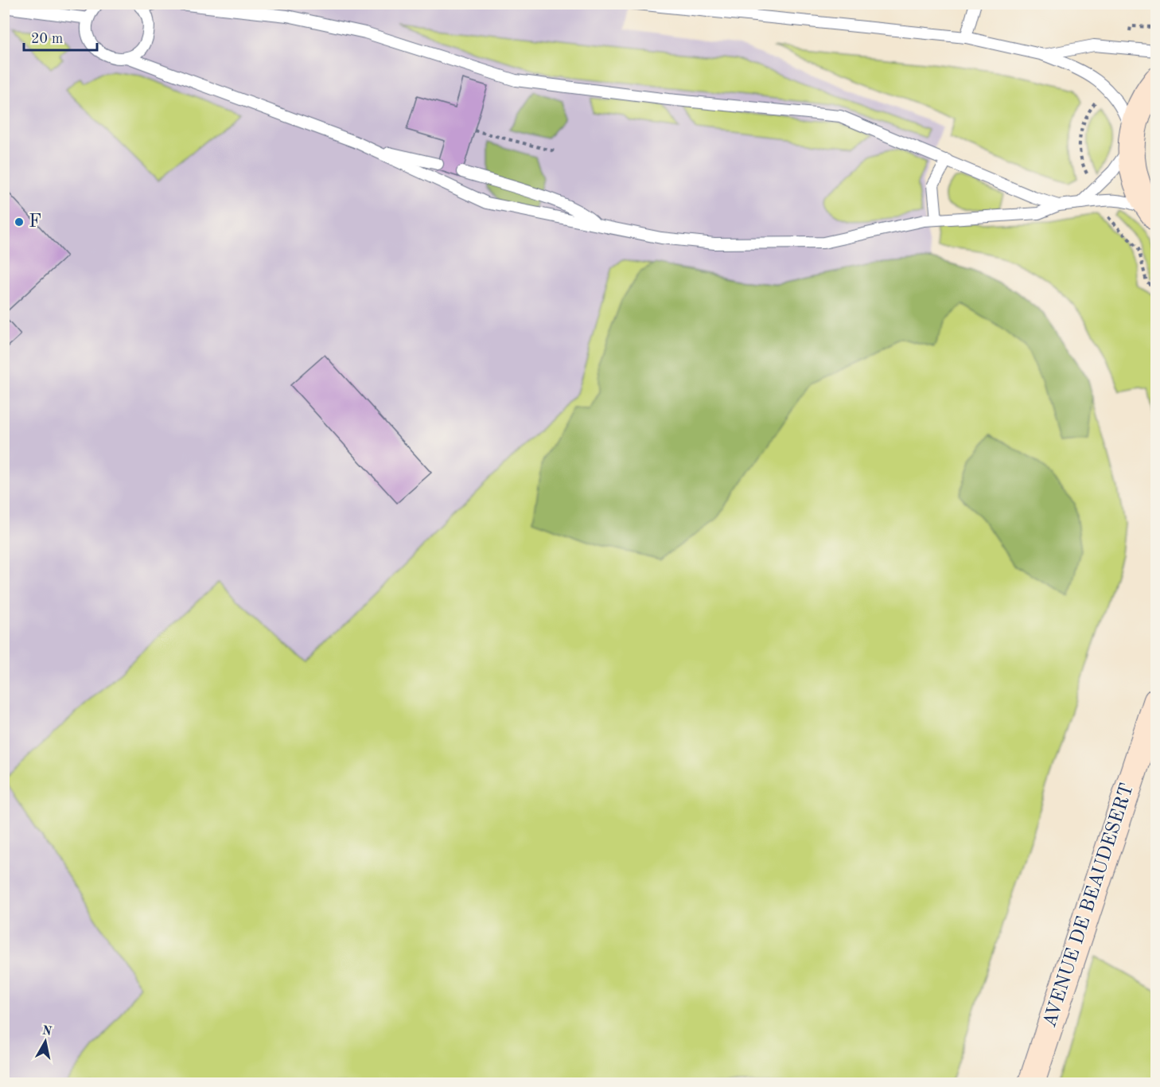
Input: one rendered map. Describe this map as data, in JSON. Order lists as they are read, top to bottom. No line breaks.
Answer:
{"streets":{"main road":["AVENUE DE BEAUDESERT"]},"places":["F"],"scale_bar":"20 m","north":"top"}
